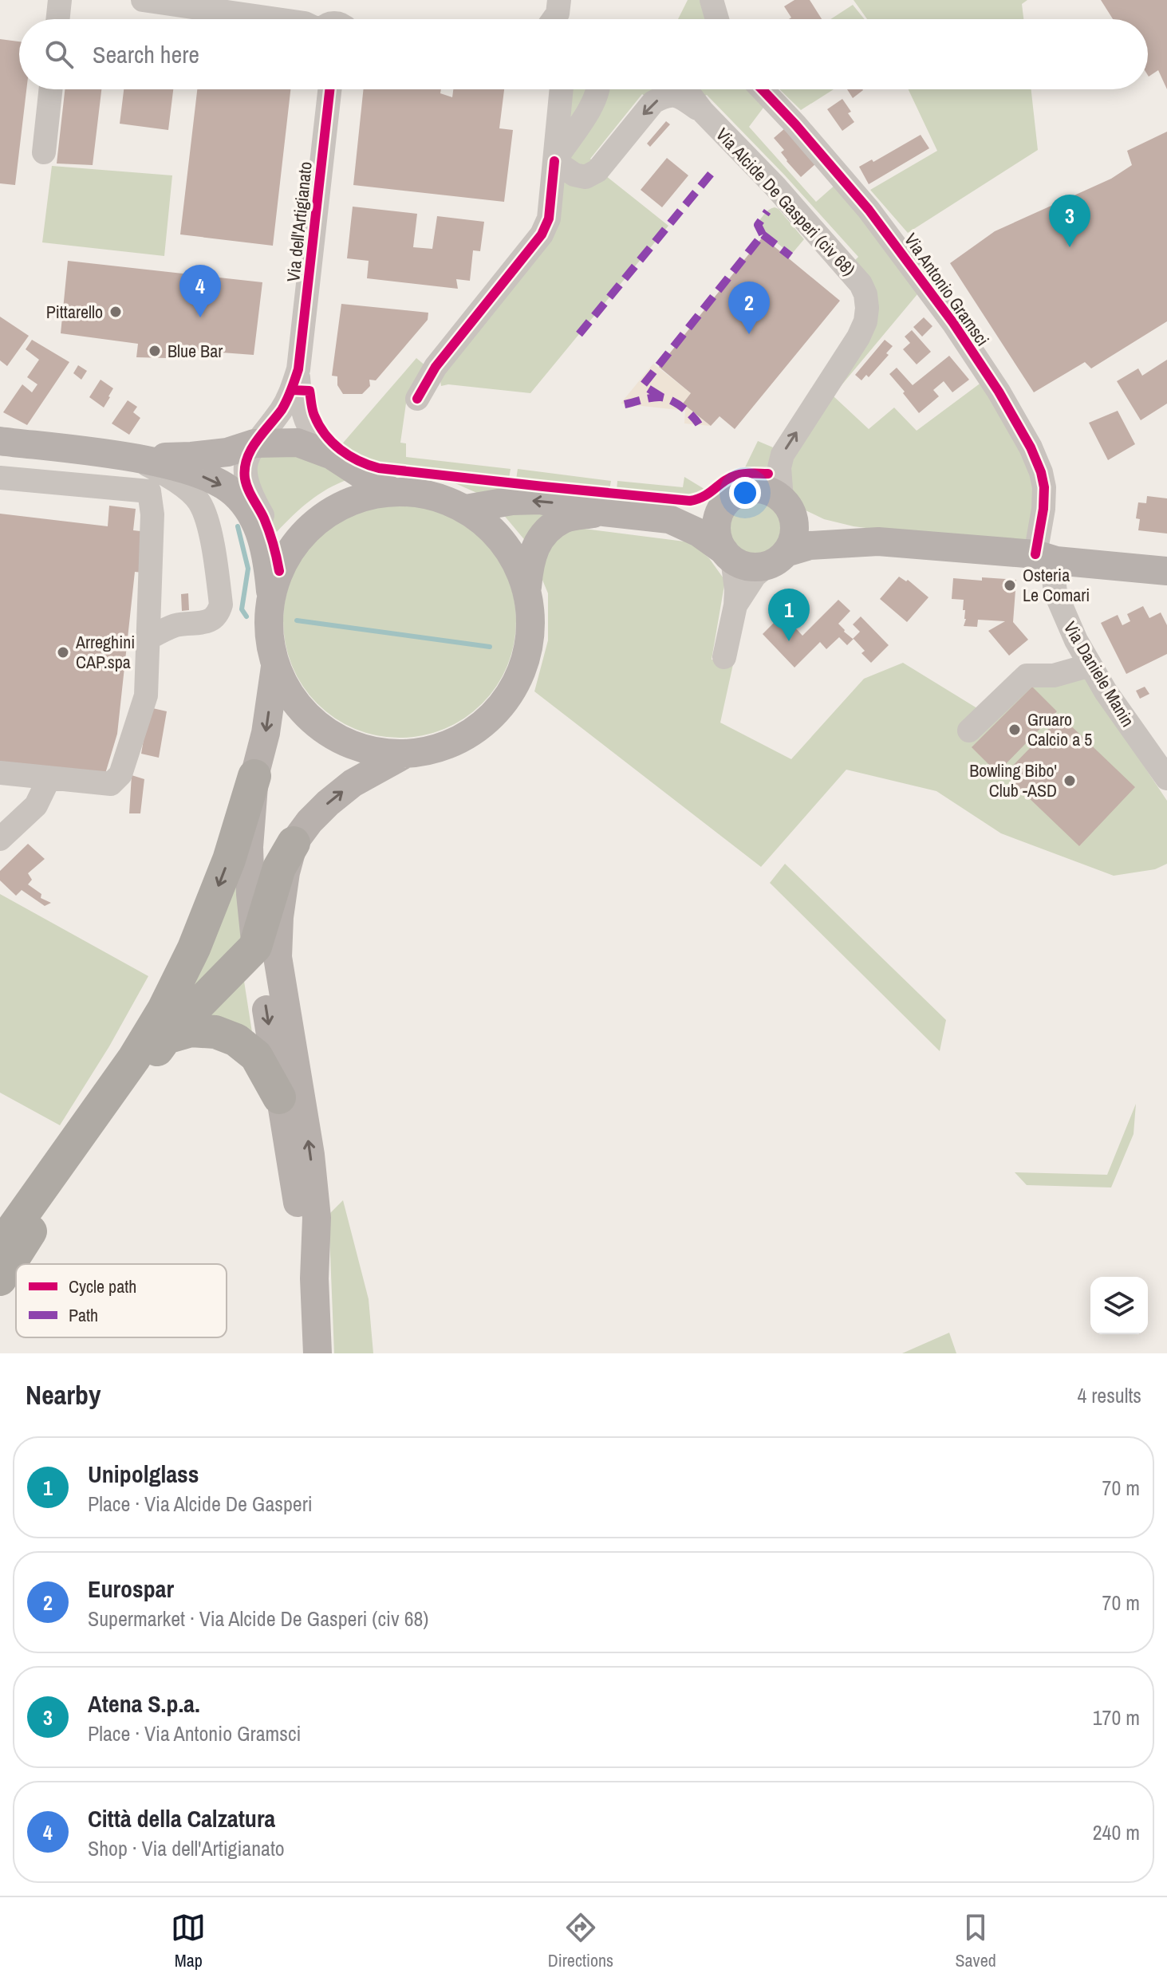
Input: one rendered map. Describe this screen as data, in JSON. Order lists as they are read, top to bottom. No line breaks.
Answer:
{"streets":{"street":["Via Alcide De Gasperi (civ 68)","Via dell'Artigianato","Via Antonio Gramsci","Via Daniele Manin"]},"crossings":[["Via Antonio Gramsci","Via Daniele Manin"]],"places":["Pittarello","Blue Bar","Osteria Le Comari","Arreghini CAP.spa","Gruaro Calcio a 5","Bowling Bibo' Club -ASD"],"legend":["Cycle path","Path"],"page":{"search":"Search here","pins":["3","4","2","1"],"heading":["Nearby","4 results"],"list":[{"mark":"1","name":"Unipolglass","note":"Place · Via Alcide De Gasperi","value":"70 m"},{"mark":"2","name":"Eurospar","note":"Supermarket · Via Alcide De Gasperi (civ 68)","value":"70 m"},{"mark":"3","name":"Atena S.p.a.","note":"Place · Via Antonio Gramsci","value":"170 m"},{"mark":"4","name":"Città della Calzatura","note":"Shop · Via dell'Artigianato","value":"240 m"}],"nav":["Map","Directions","Saved"]}}
